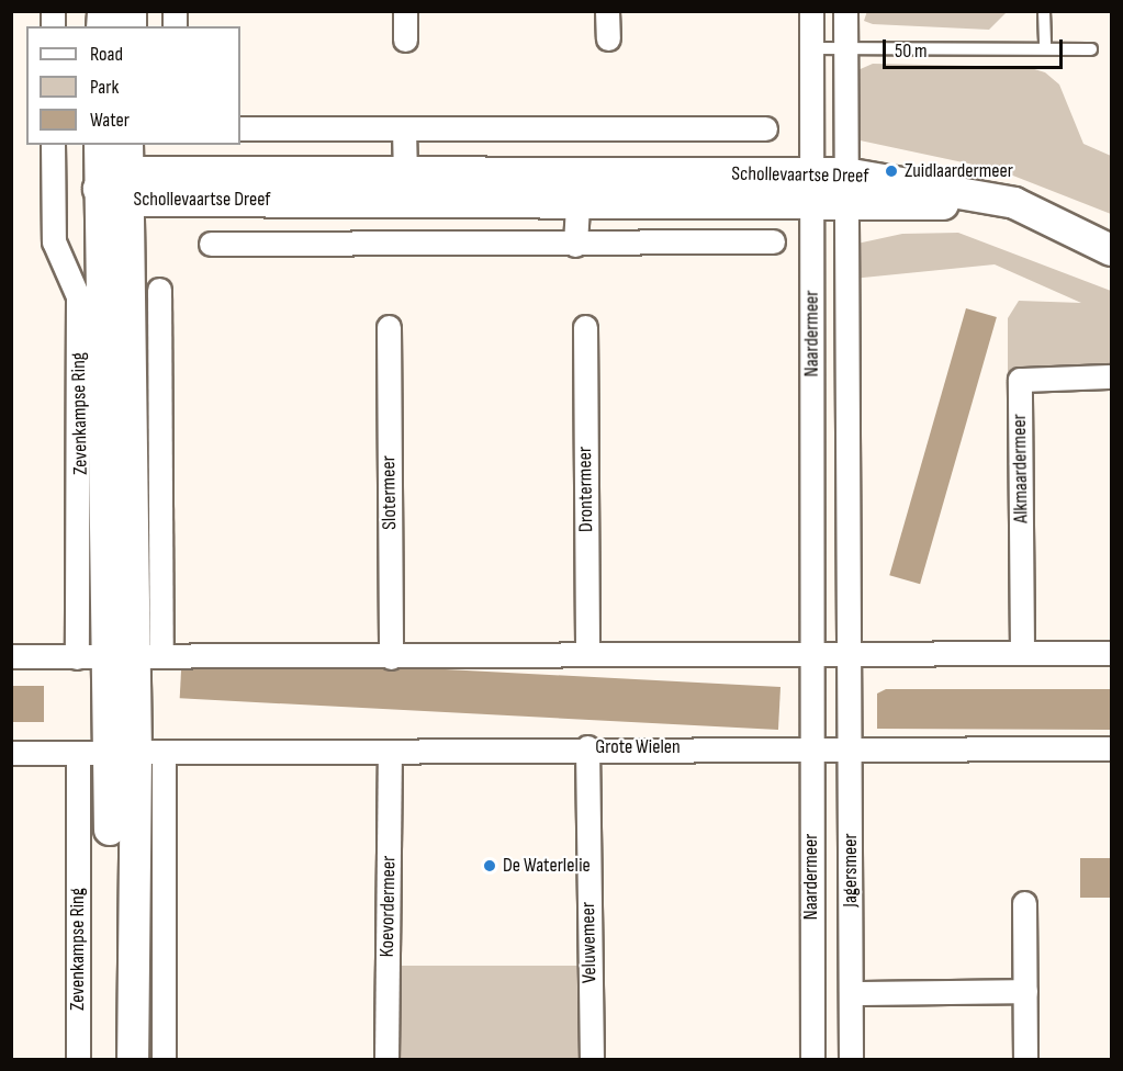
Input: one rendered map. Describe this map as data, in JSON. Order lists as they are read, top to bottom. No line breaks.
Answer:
{"streets":{"main road":["Schollevaartse Dreef","Zevenkampse Ring"],"street":["Naardermeer","Alkmaardermeer","Drontermeer","Slotermeer","Grote Wielen","Jagersmeer","Koevordermeer","Veluwemeer"]},"crossings":[["Schollevaartse Dreef","Naardermeer"],["Schollevaartse Dreef","Zevenkampse Ring"],["Naardermeer","Grote Wielen"],["Naardermeer","Jagersmeer"],["Zevenkampse Ring","Grote Wielen"],["Grote Wielen","Jagersmeer"],["Grote Wielen","Koevordermeer"],["Grote Wielen","Veluwemeer"]],"places":["Zuidlaardermeer","De Waterlelie"],"legend":["Road","Park","Water"],"scale_bar":"50 m"}
